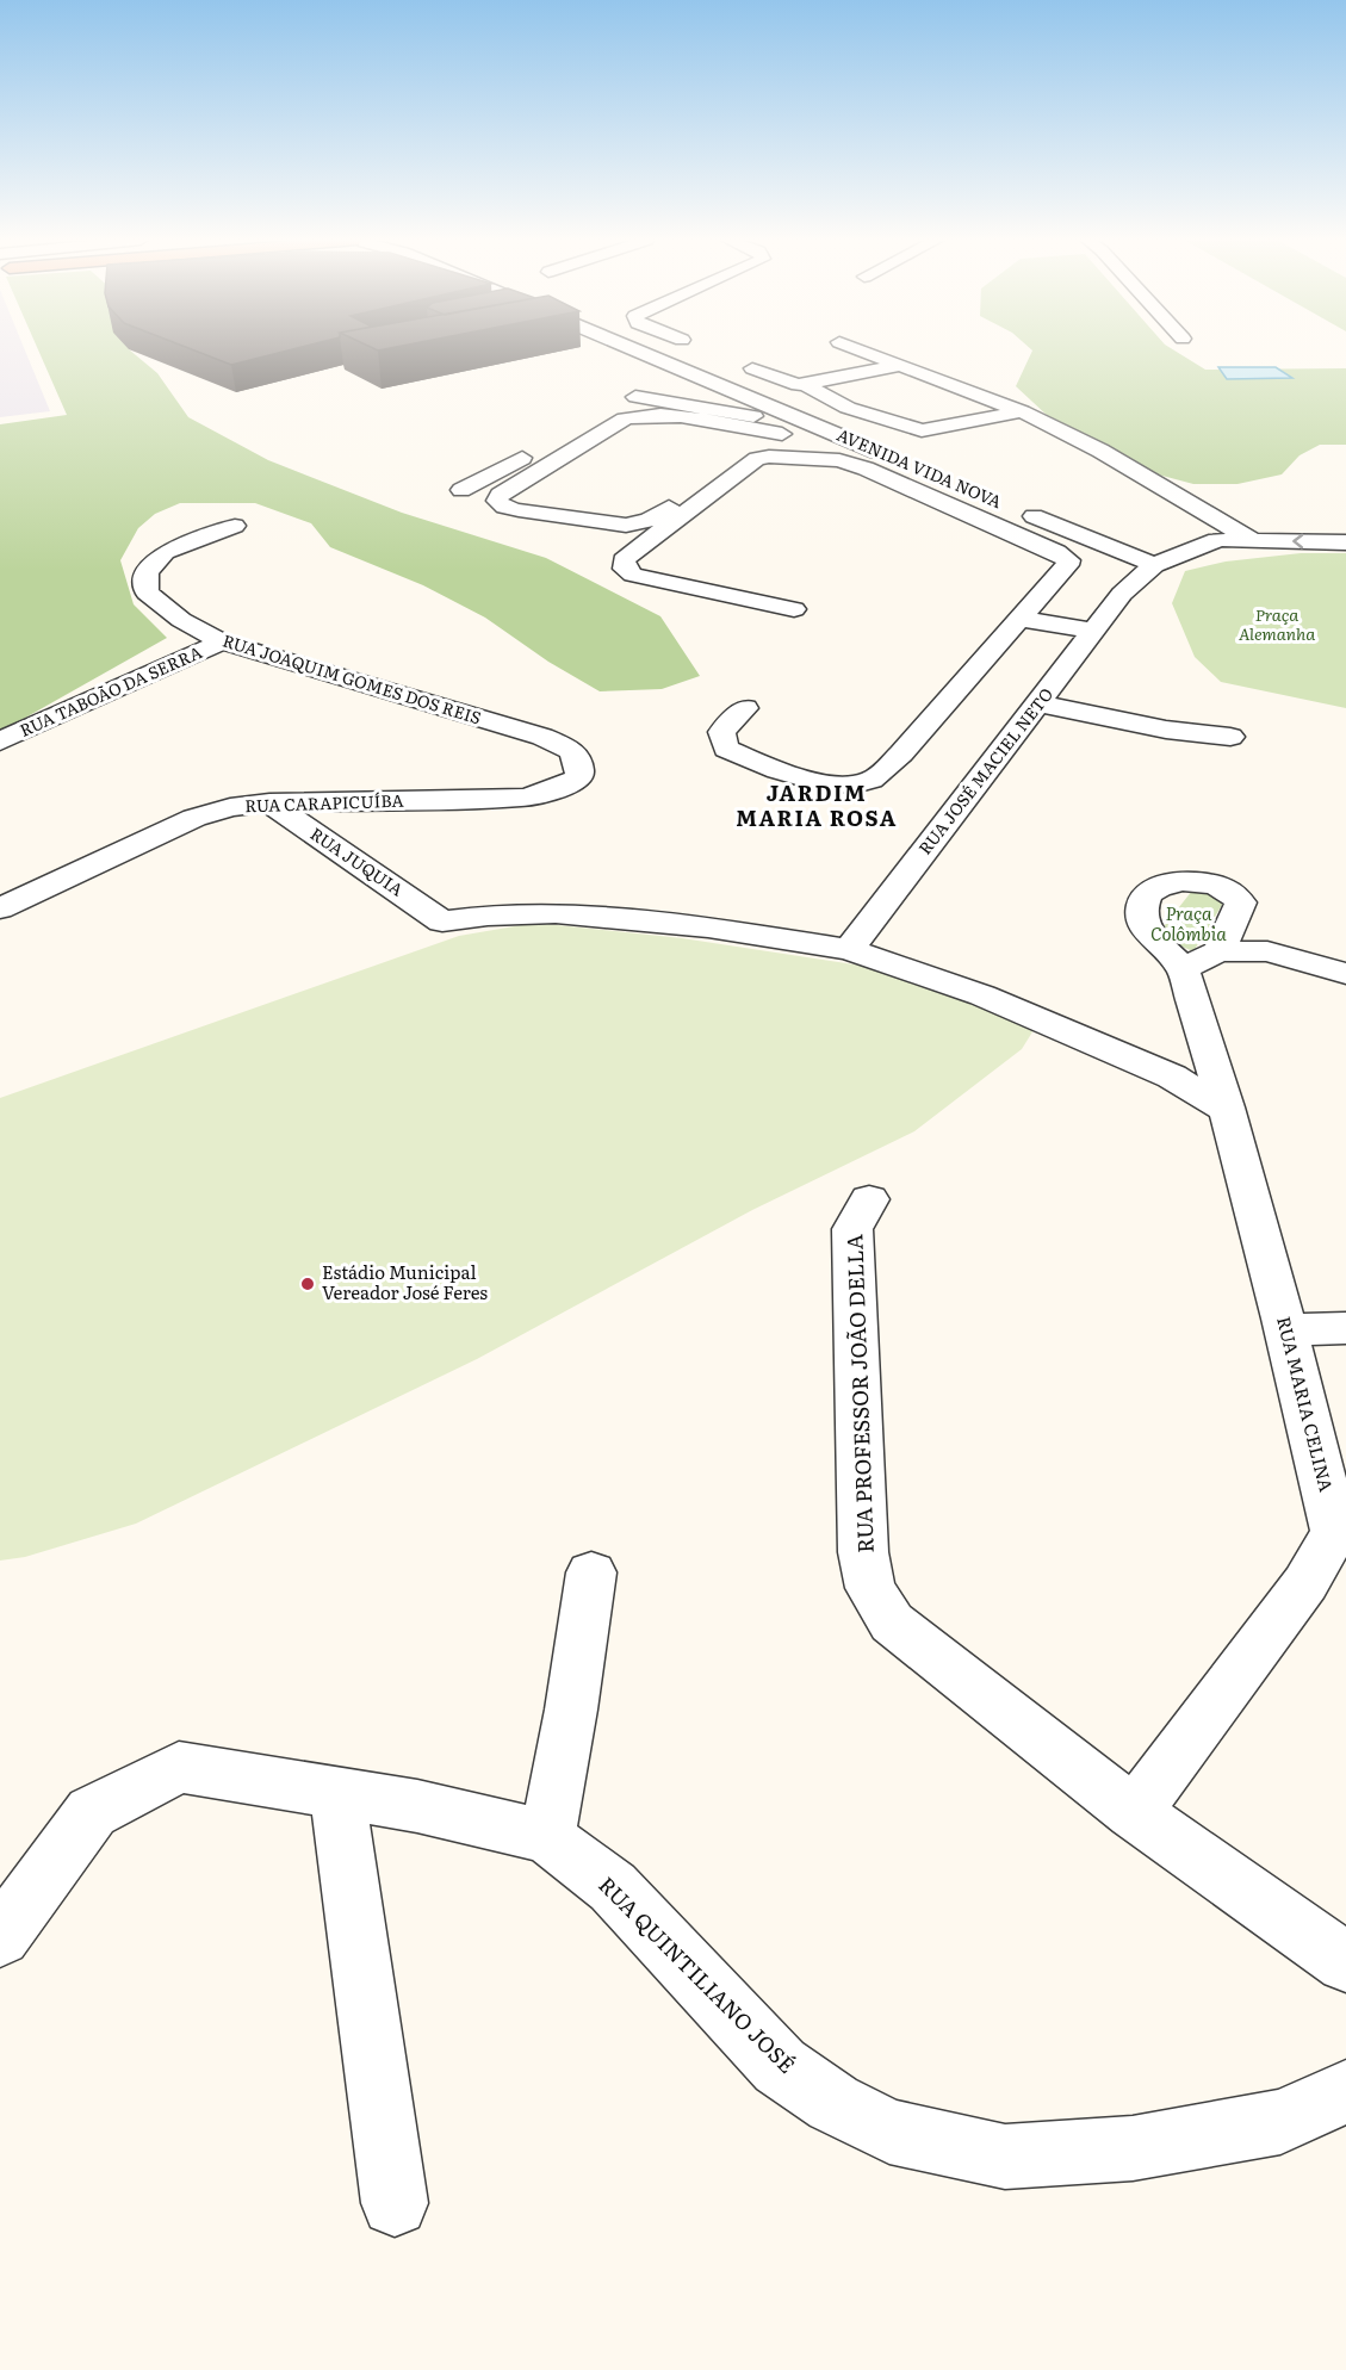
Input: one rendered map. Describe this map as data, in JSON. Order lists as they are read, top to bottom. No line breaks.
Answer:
{"streets":{"street":["AVENIDA VIDA NOVA","RUA JOAQUIM GOMES DOS REIS","RUA TABOÃO DA SERRA","RUA JOSÉ MACIEL NETO","RUA CARAPICUÍBA","RUA JUQUIA","RUA PROFESSOR JOÃO DELLA","RUA MARIA CELINA","RUA QUINTILIANO JOSÉ"]},"crossings":[["AVENIDA VIDA NOVA","RUA JOSÉ MACIEL NETO"],["RUA JOAQUIM GOMES DOS REIS","RUA TABOÃO DA SERRA"],["RUA JOAQUIM GOMES DOS REIS","RUA CARAPICUÍBA"],["RUA JOSÉ MACIEL NETO","RUA JUQUIA"],["RUA CARAPICUÍBA","RUA JUQUIA"],["RUA PROFESSOR JOÃO DELLA","RUA MARIA CELINA"]],"districts":["JARDIM MARIA ROSA"],"parks":["Praça Alemanha","Praça Colômbia"],"places":["Estádio Municipal Vereador José Feres"]}
